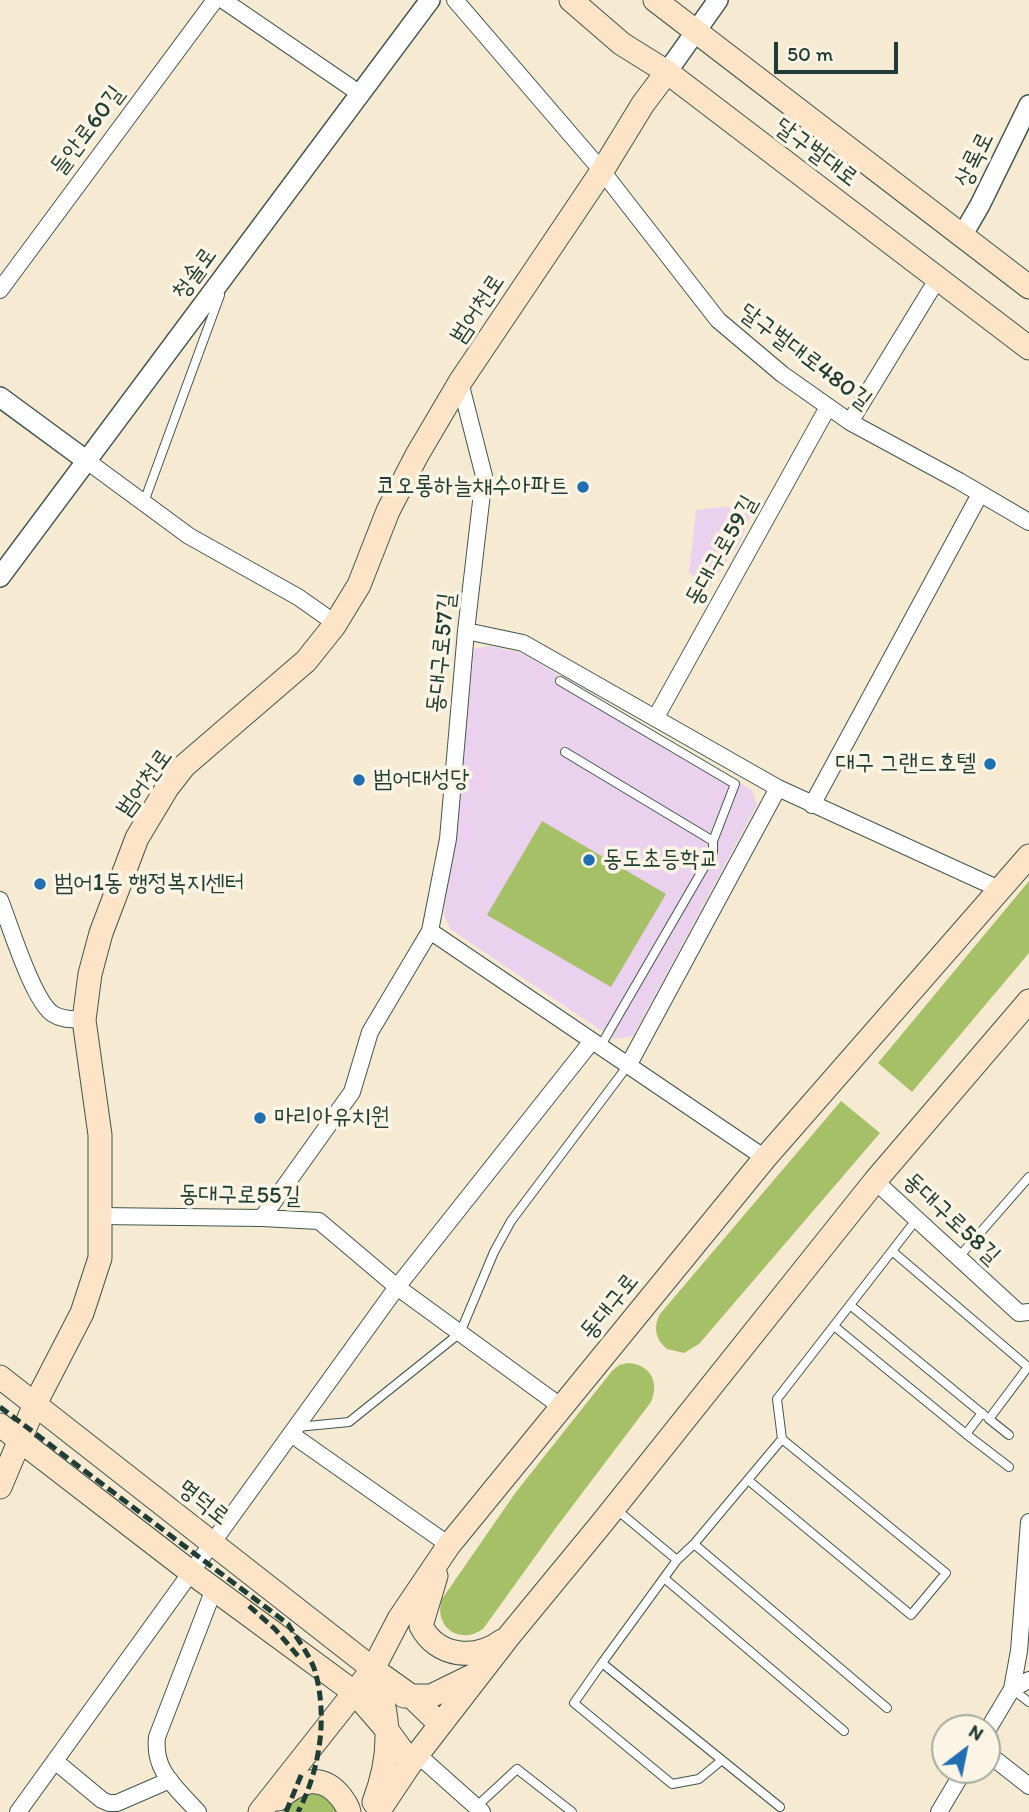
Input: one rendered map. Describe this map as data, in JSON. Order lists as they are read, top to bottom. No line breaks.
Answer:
{"streets":{"main road":["달구벌대로","범어천로","동대구로","명덕로"],"street":["들안로60길","상록로","청솔로","달구벌대로480길","동대구로59길","동대구로57길","동대구로55길","동대구로58길"]},"crossings":[["달구벌대로","상록로"],["달구벌대로","범어천로"],["범어천로","달구벌대로480길"],["범어천로","동대구로57길"],["범어천로","동대구로55길"],["범어천로","명덕로"],["달구벌대로480길","동대구로59길"],["동대구로57길","동대구로55길"],["동대구로55길","동대구로"],["동대구로","명덕로"]],"places":["코오롱하늘채수아파트","대구 그랜드호텔","범어대성당","동도초등학교","범어1동 행정복지센터","마리아유치원"],"scale_bar":"50 m","north":"top right"}
